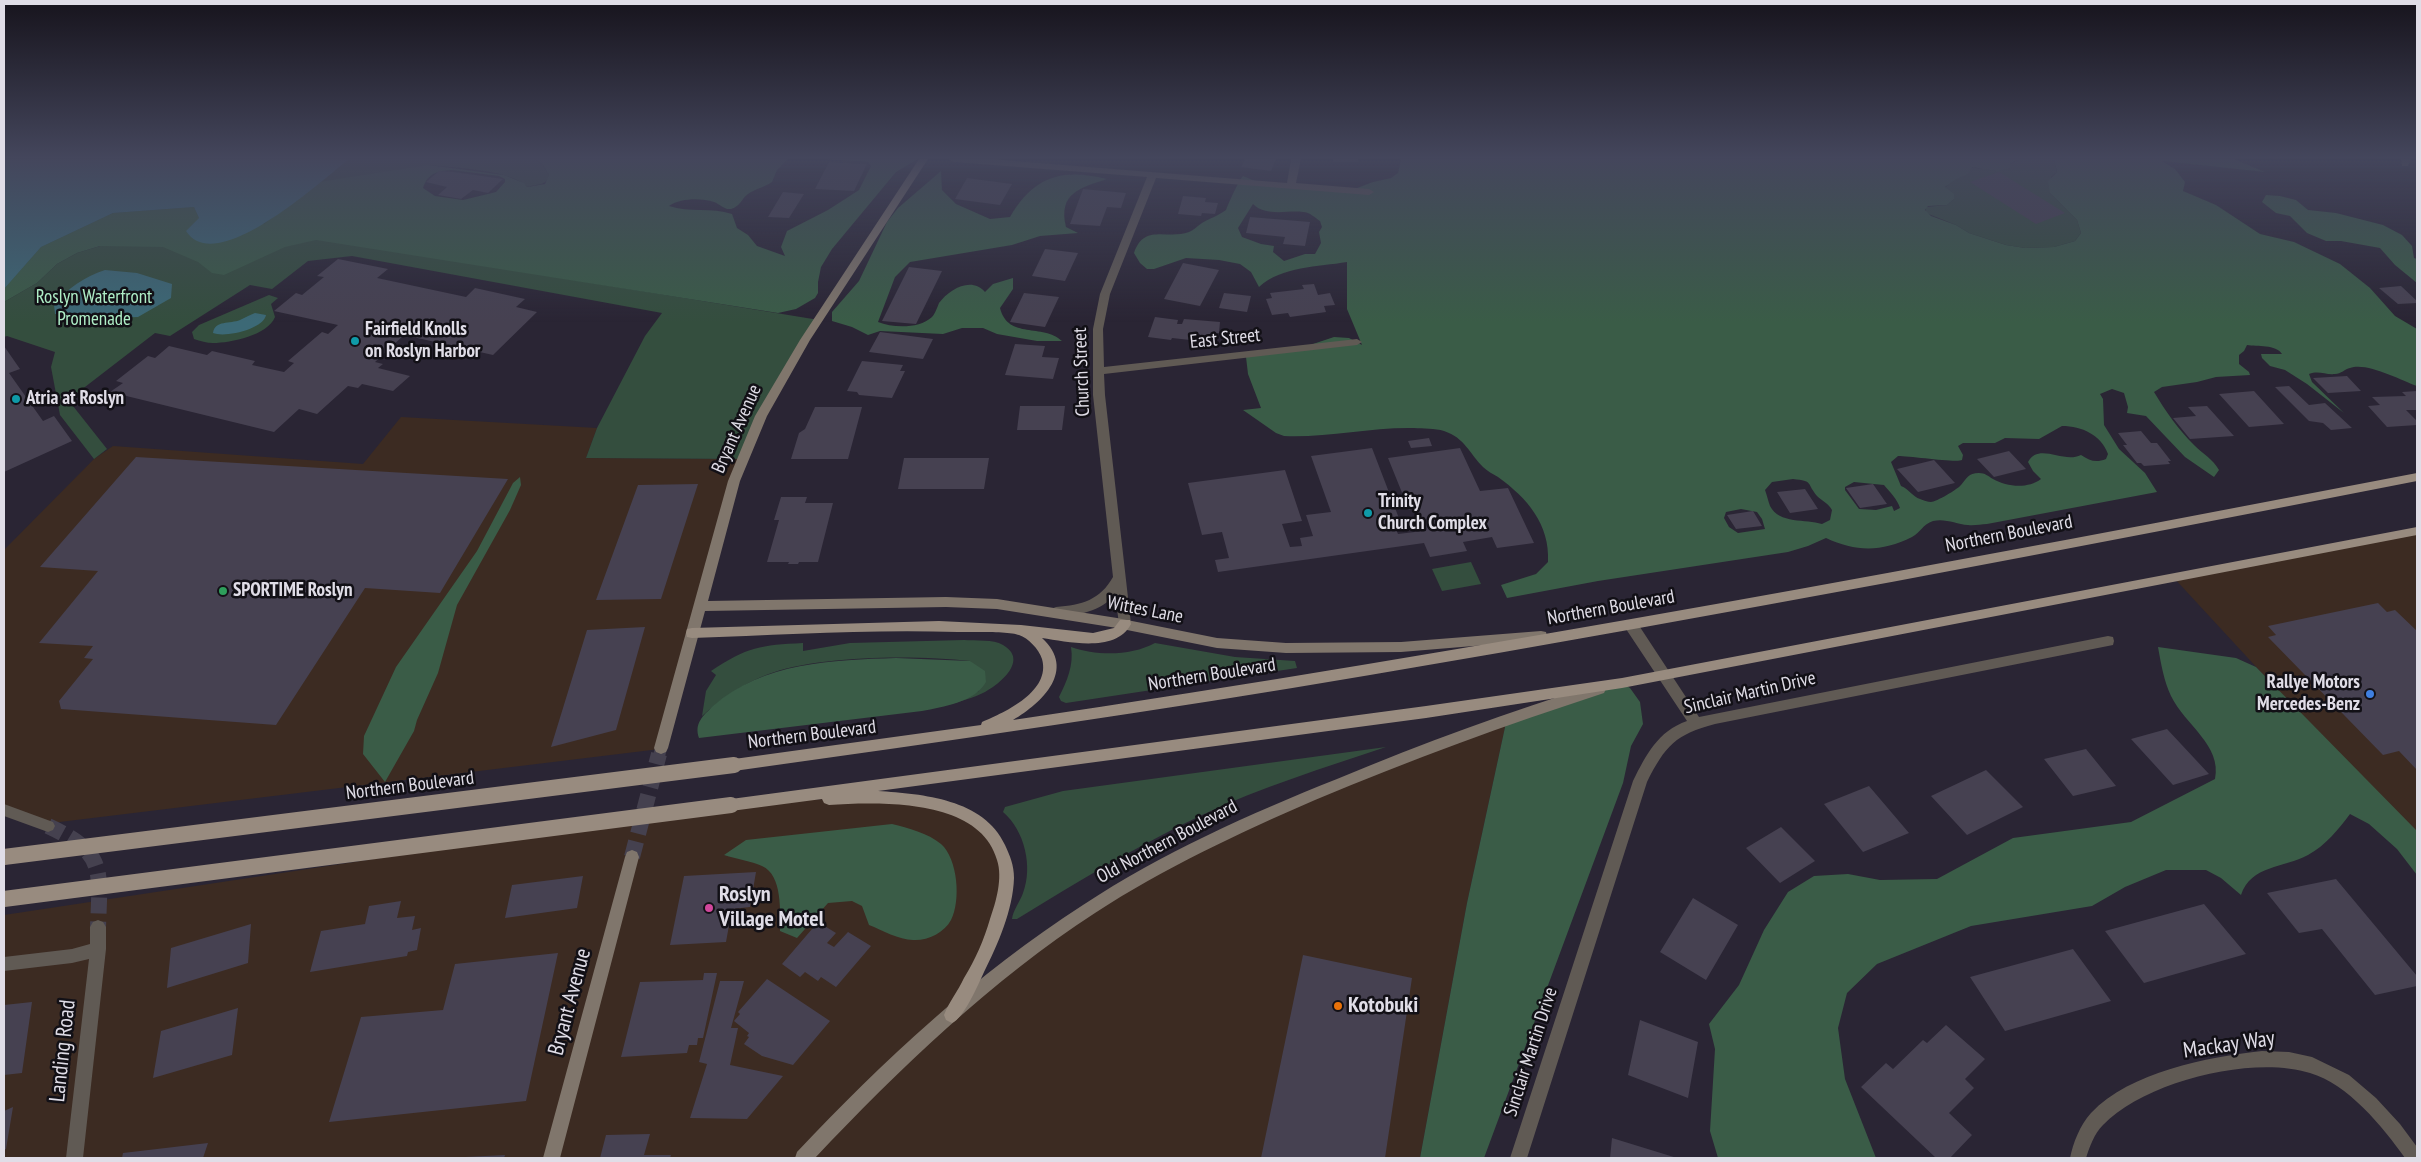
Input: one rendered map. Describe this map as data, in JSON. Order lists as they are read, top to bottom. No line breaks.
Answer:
{"streets":{"main road":["Bryant Avenue","Northern Boulevard","Wittes Lane","Old Northern Boulevard"],"street":["East Street","Church Street","Sinclair Martin Drive","Mackay Way","Landing Road"]},"crossings":[["East Street","Church Street"],["Church Street","Wittes Lane"],["Bryant Avenue","Wittes Lane"],["Northern Boulevard","Wittes Lane"]],"parks":["Roslyn Waterfront Promenade"],"places":["Fairfield Knolls on Roslyn Harbor","Atria at Roslyn","Trinity Church Complex","SPORTIME Roslyn","Rallye Motors Mercedes-Benz","Roslyn Village Motel","Kotobuki"]}
